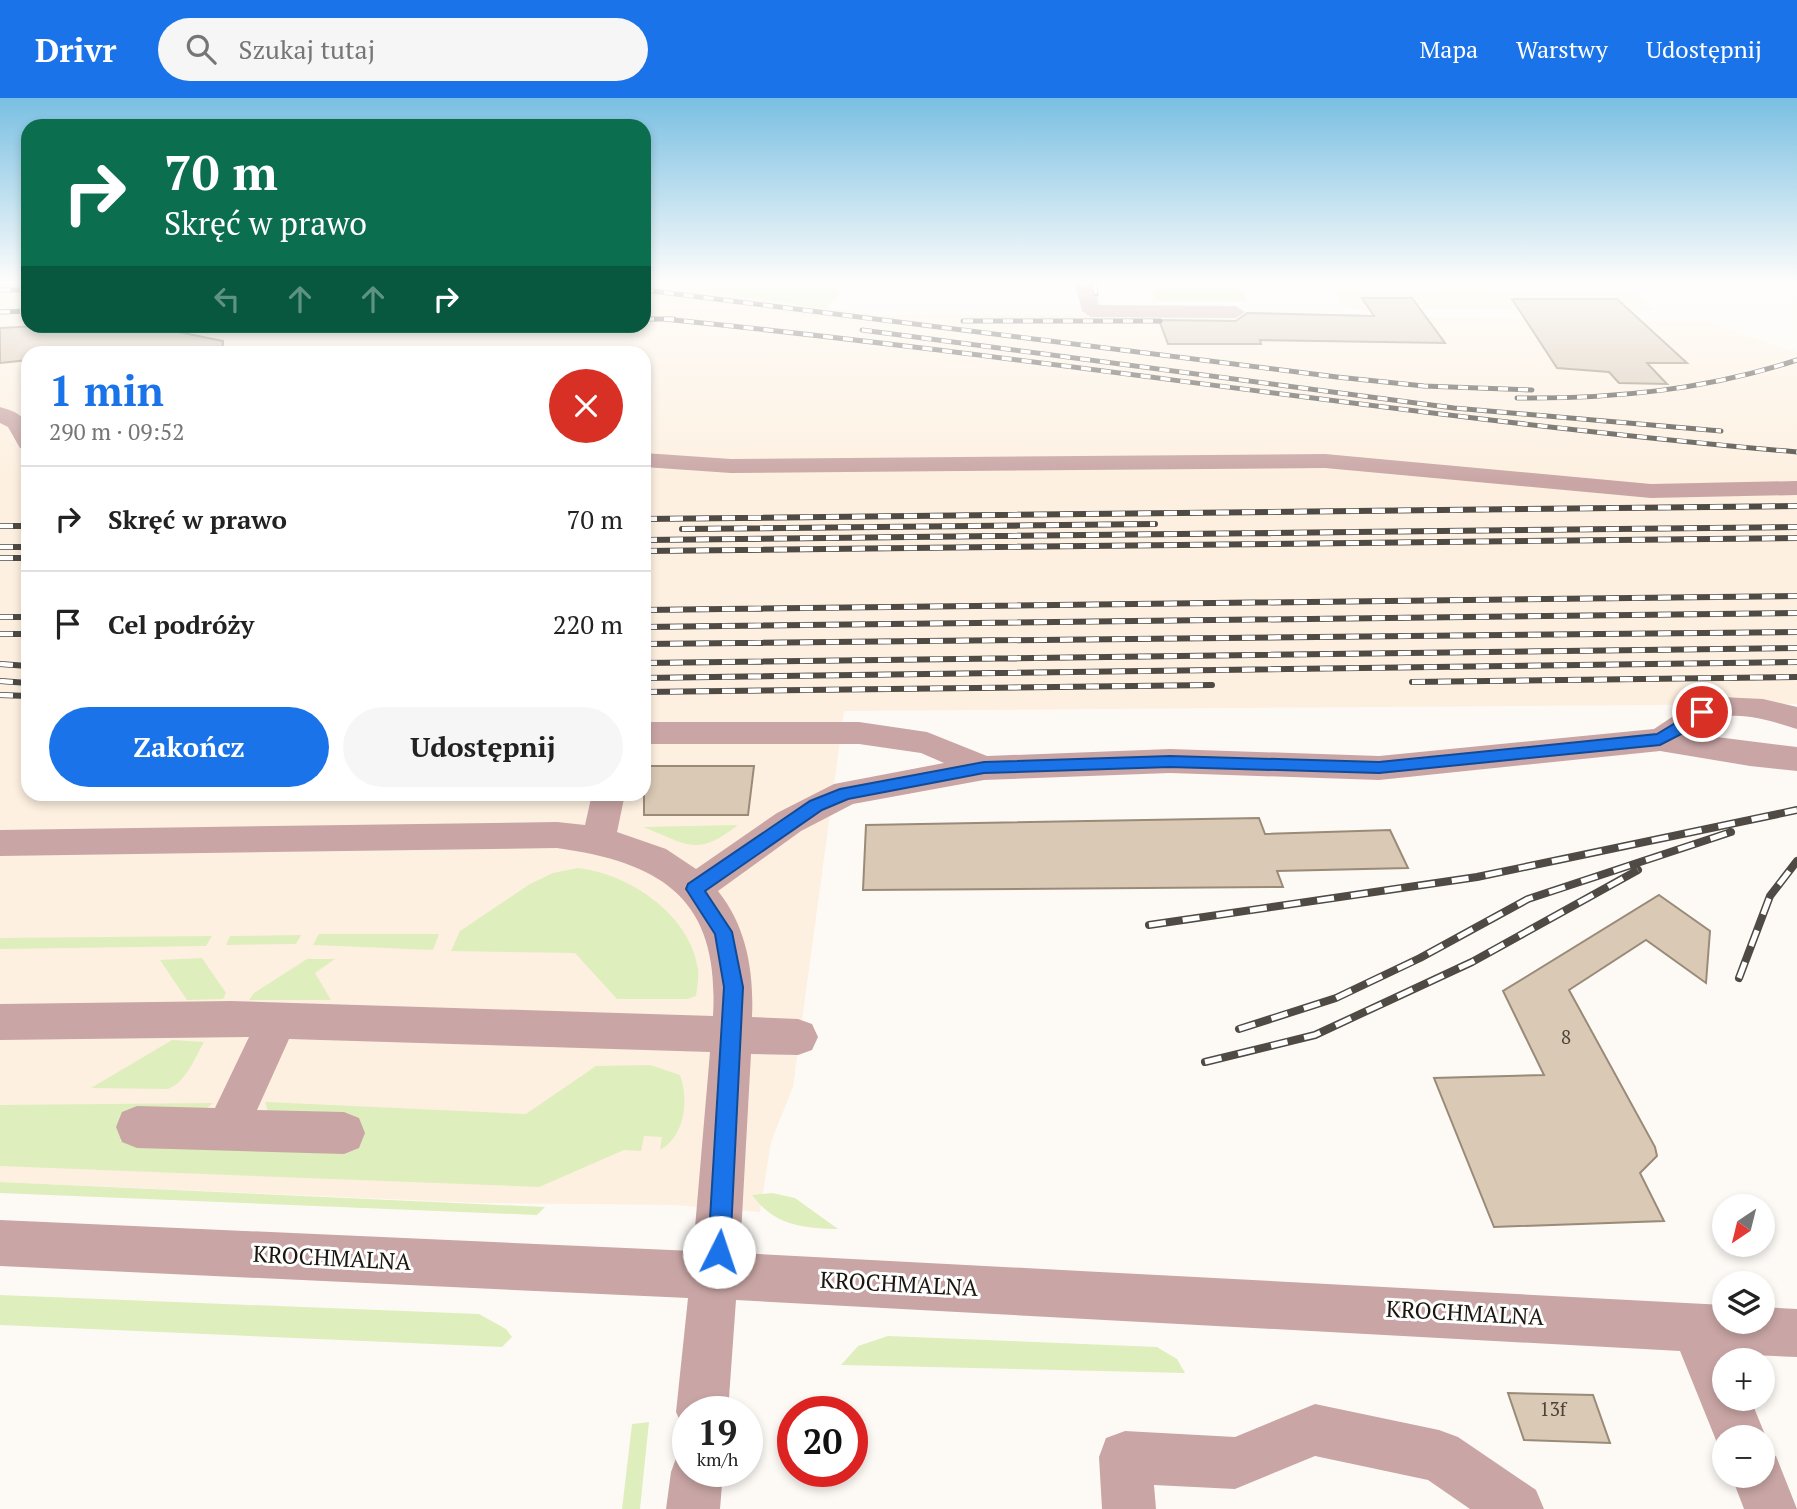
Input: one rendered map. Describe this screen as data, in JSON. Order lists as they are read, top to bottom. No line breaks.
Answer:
{"streets":{"street":["KROCHMALNA"]},"house_numbers":["8","13f"],"north":"bottom left","page":{"header":"Drivr","search":"Szukaj tutaj","nav":["Mapa","Warstwy","Udostępnij"],"turn":["70 m","Skręć w prawo"],"heading":["1 min","290 m · 09:52"],"list":[{"name":"Skręć w prawo","value":"70 m"},{"name":"Cel podróży","value":"220 m"}],"buttons":["Zakończ","Udostępnij"],"map_buttons":["+","−"],"speed":"19 km/h","limit":"20"}}
